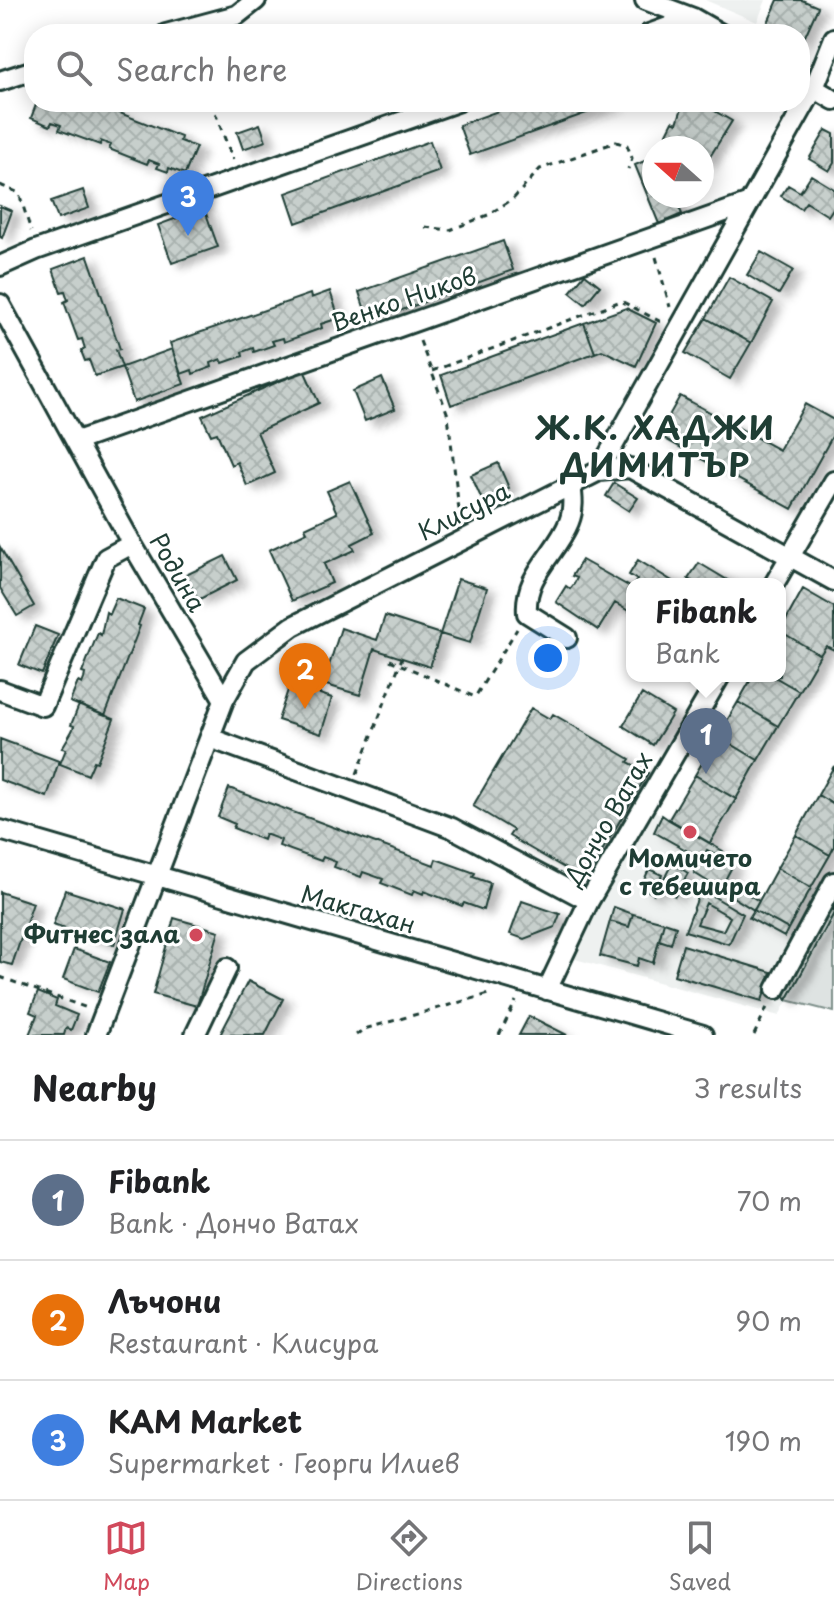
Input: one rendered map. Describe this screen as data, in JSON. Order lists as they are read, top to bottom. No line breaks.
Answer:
{"streets":{"street":["Венко Ников","Клисура","Родина","Дончо Ватах","Макгахан"]},"crossings":[["Венко Ников","Родина"],["Клисура","Родина"],["Дончо Ватах","Макгахан"]],"districts":["Ж.К. ХАДЖИ ДИМИТЪР"],"places":["Момичето с тебешира","Фитнес зала"],"north":"left","page":{"search":"Search here","pins":["3","2","1"],"popup":["Fibank","Bank"],"heading":["Nearby","3 results"],"list":[{"mark":"1","name":"Fibank","note":"Bank · Дончо Ватах","value":"70 m"},{"mark":"2","name":"Лъчони","note":"Restaurant · Клисура","value":"90 m"},{"mark":"3","name":"KAM Market","note":"Supermarket · Георги Илиев","value":"190 m"}],"nav":["Map","Directions","Saved"]}}
